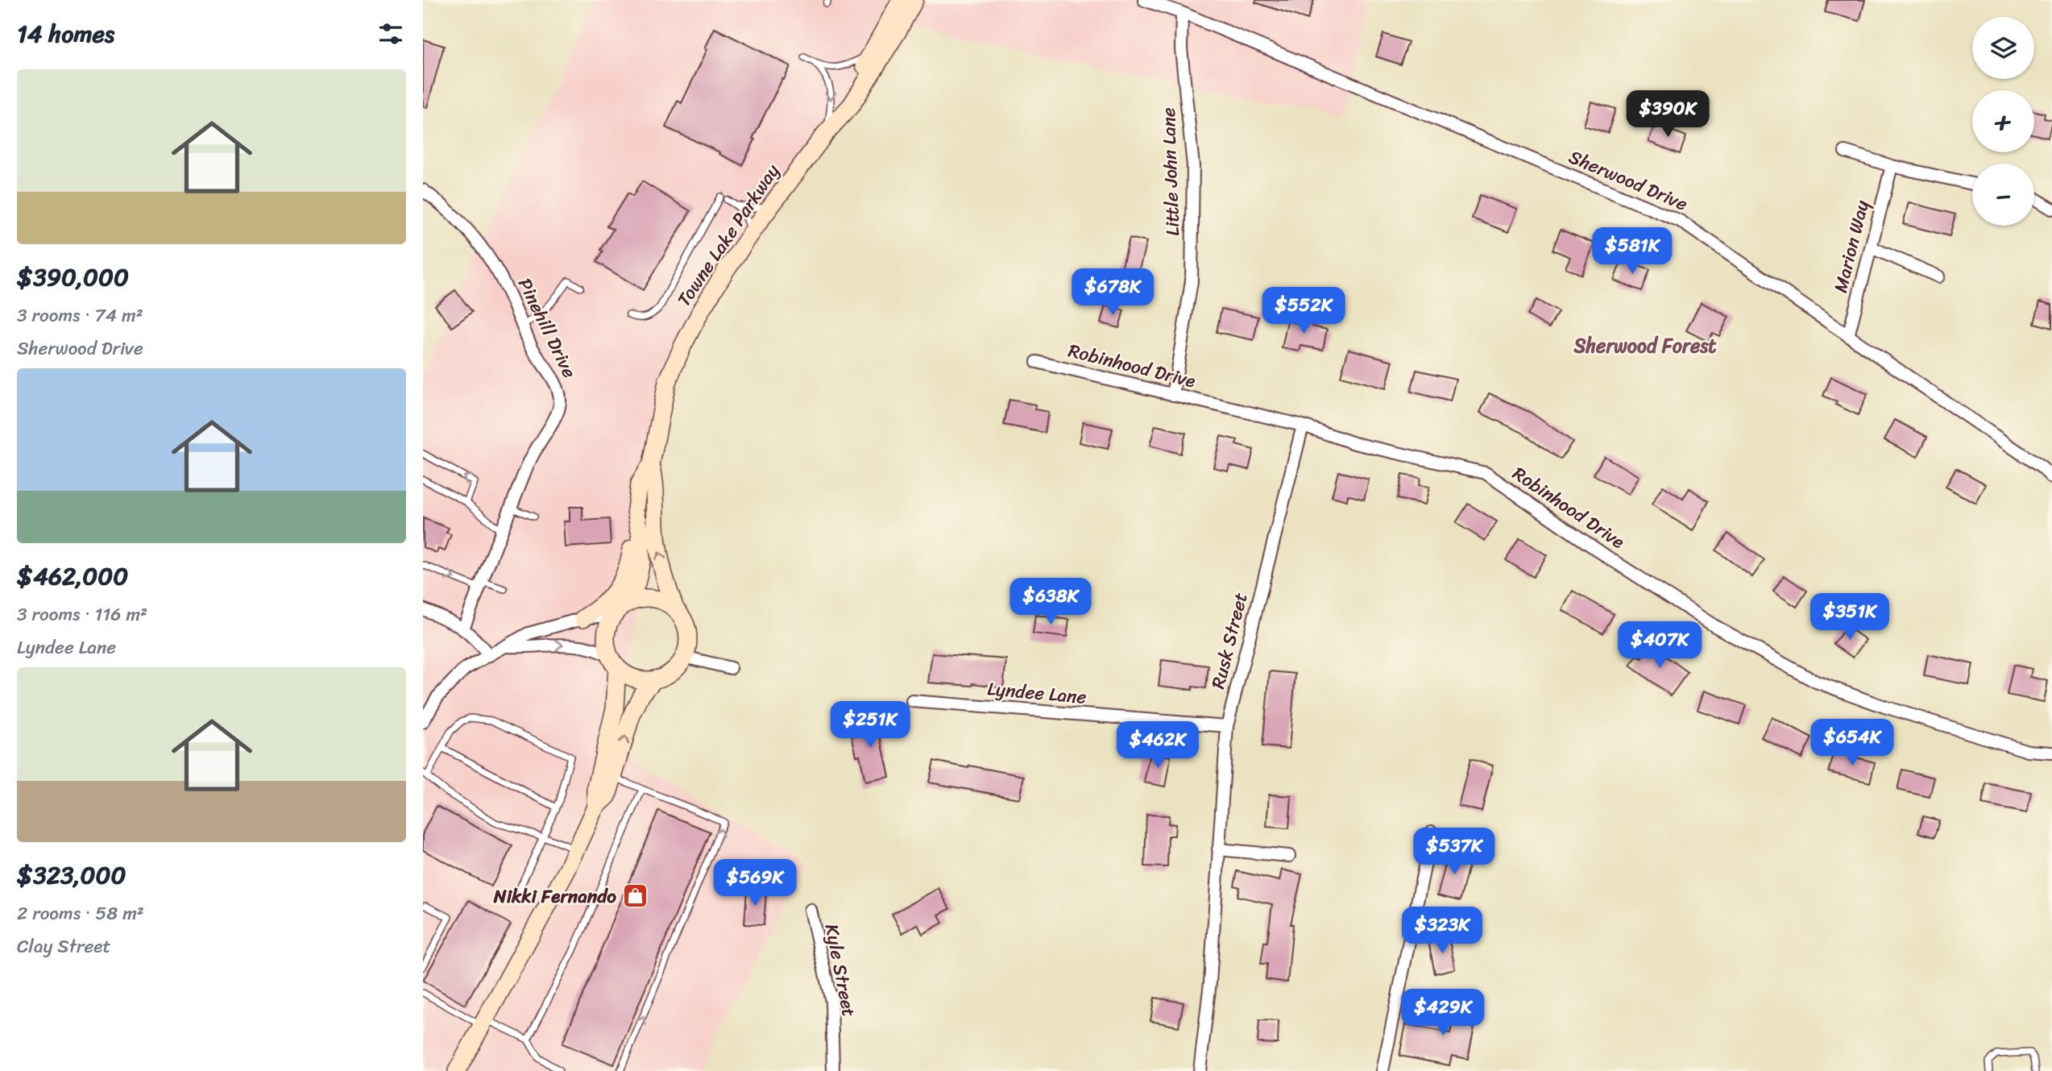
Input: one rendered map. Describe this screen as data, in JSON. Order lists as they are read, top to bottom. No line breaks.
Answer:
{"streets":{"main road":["Towne Lake Parkway"],"street":["Little John Lane","Sherwood Drive","Marion Way","Pinehill Drive","Robinhood Drive","Rusk Street","Lyndee Lane","Kyle Street"]},"crossings":[["Little John Lane","Sherwood Drive"],["Little John Lane","Robinhood Drive"],["Sherwood Drive","Marion Way"],["Robinhood Drive","Rusk Street"],["Rusk Street","Lyndee Lane"]],"districts":["Sherwood Forest"],"places":{"shop":["Nikki Fernando"]},"page":{"heading":"14 homes","map_buttons":["+","−"],"list":[{"name":"$390,000","note":"3 rooms · 74 m² · Sherwood Drive"},{"name":"$462,000","note":"3 rooms · 116 m² · Lyndee Lane"},{"name":"$323,000","note":"2 rooms · 58 m² · Clay Street"}],"price":["$390K","$581K","$678K","$552K","$638K","$351K","$407K","$251K","$654K","$462K","$537K","$569K","$323K","$429K"]}}
